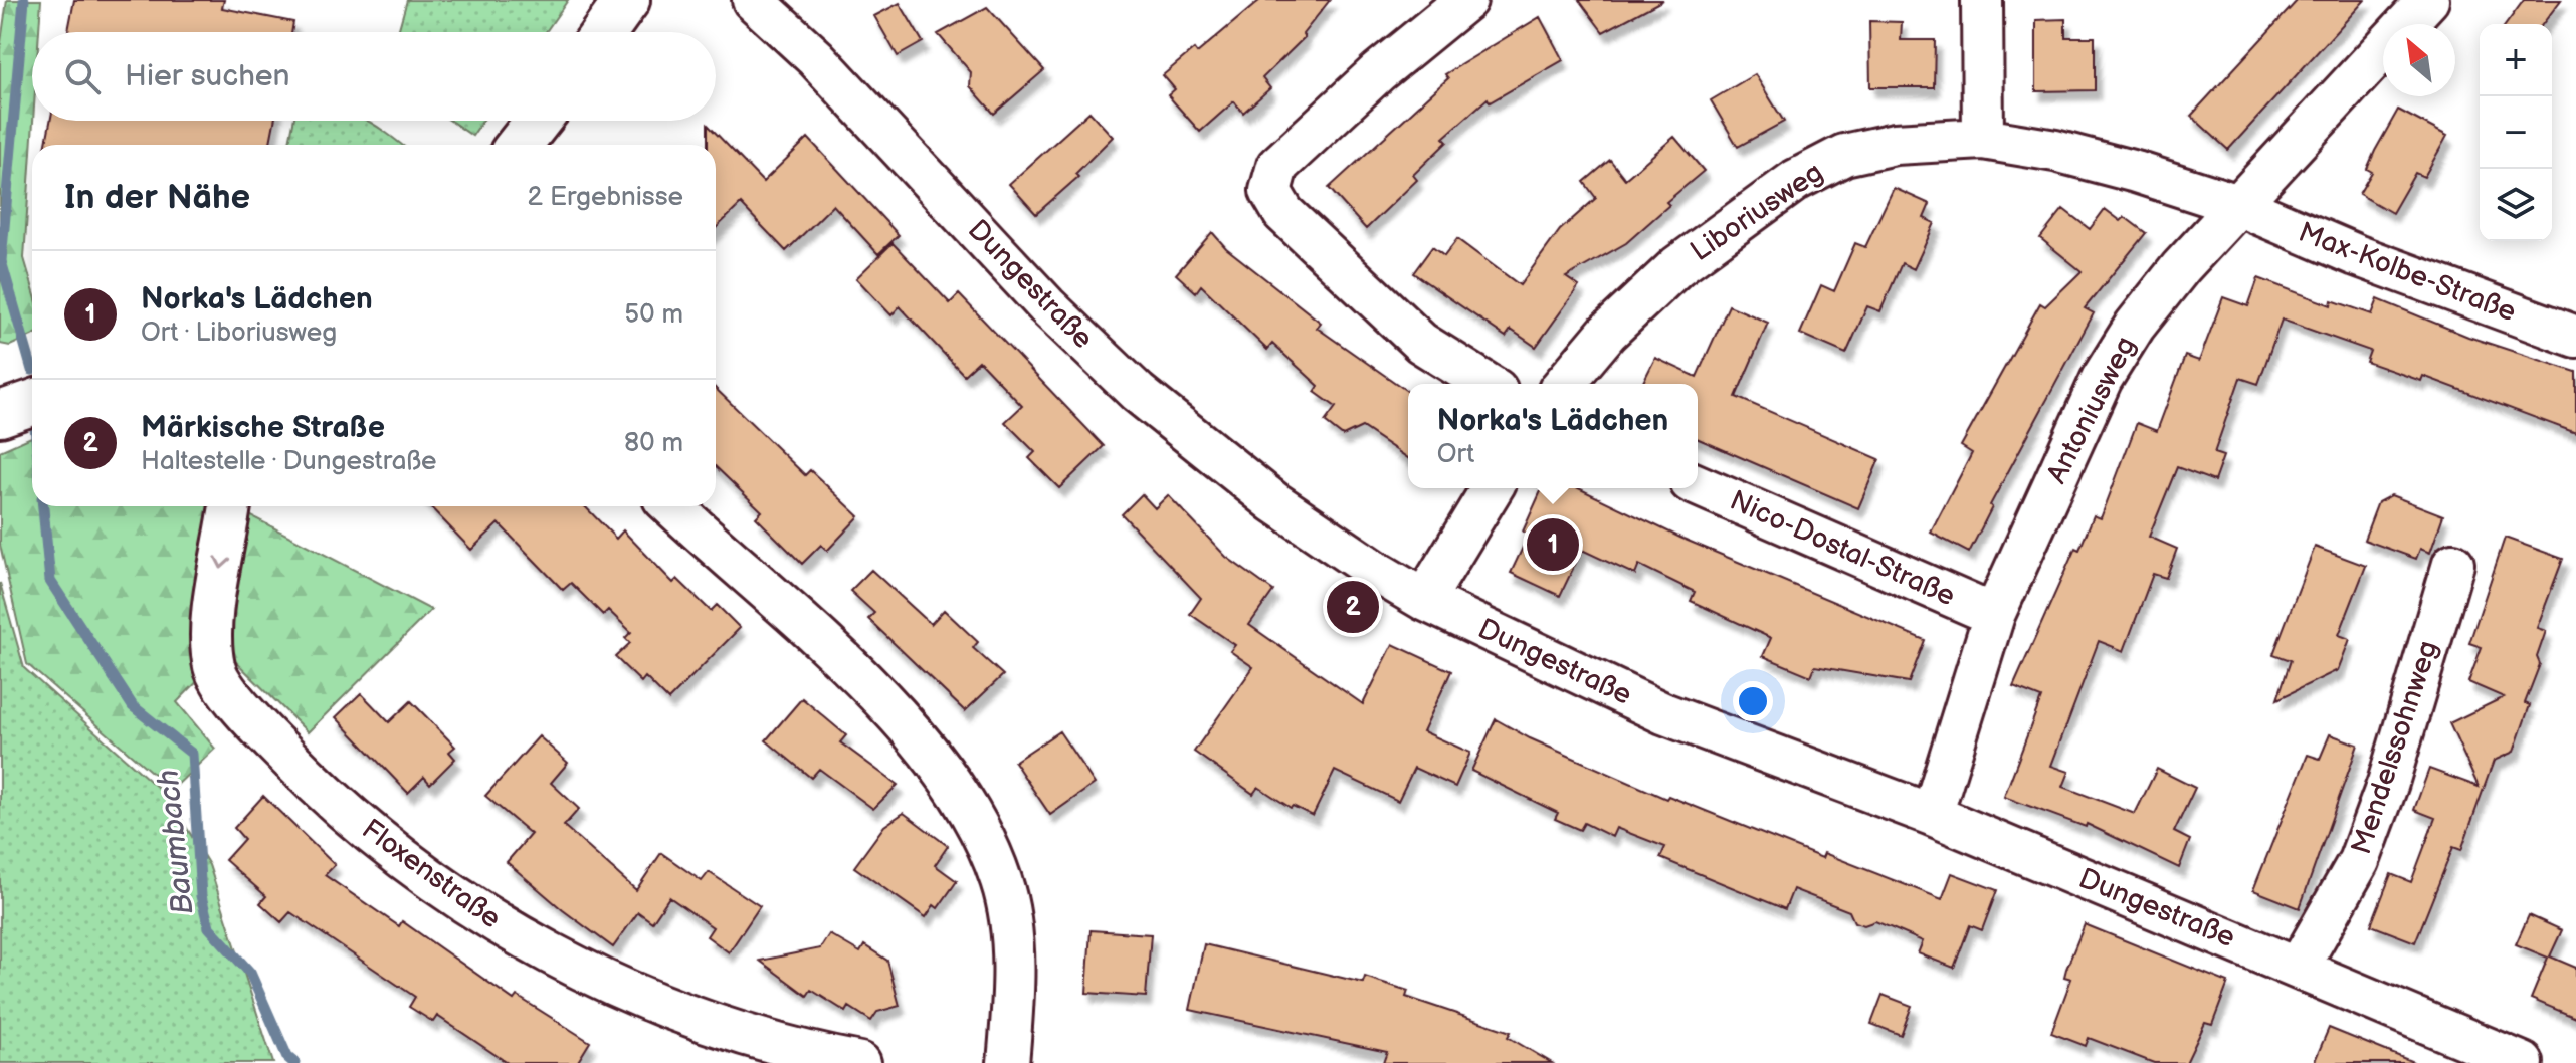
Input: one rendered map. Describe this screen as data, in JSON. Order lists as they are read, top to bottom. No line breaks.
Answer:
{"streets":{"street":["Liboriusweg","Max-Kolbe-Straße","Dungestraße","Antoniusweg","Nico-Dostal-Straße","Mendelssohnweg","Floxenstraße"]},"crossings":[["Liboriusweg","Max-Kolbe-Straße"],["Liboriusweg","Antoniusweg"],["Max-Kolbe-Straße","Antoniusweg"],["Dungestraße","Antoniusweg"],["Dungestraße","Mendelssohnweg"],["Antoniusweg","Nico-Dostal-Straße"]],"one_way":["Floxenstraße"],"water":["Baumbach"],"north":"top left","page":{"map_buttons":["+","−"],"search":"Hier suchen","heading":["In der Nähe","2 Ergebnisse"],"list":[{"mark":"1","name":"Norka's Lädchen","note":"Ort · Liboriusweg","value":"50 m"},{"mark":"2","name":"Märkische Straße","note":"Haltestelle · Dungestraße","value":"80 m"}],"popup":["Norka's Lädchen","Ort"],"pins":["1","2"]}}
